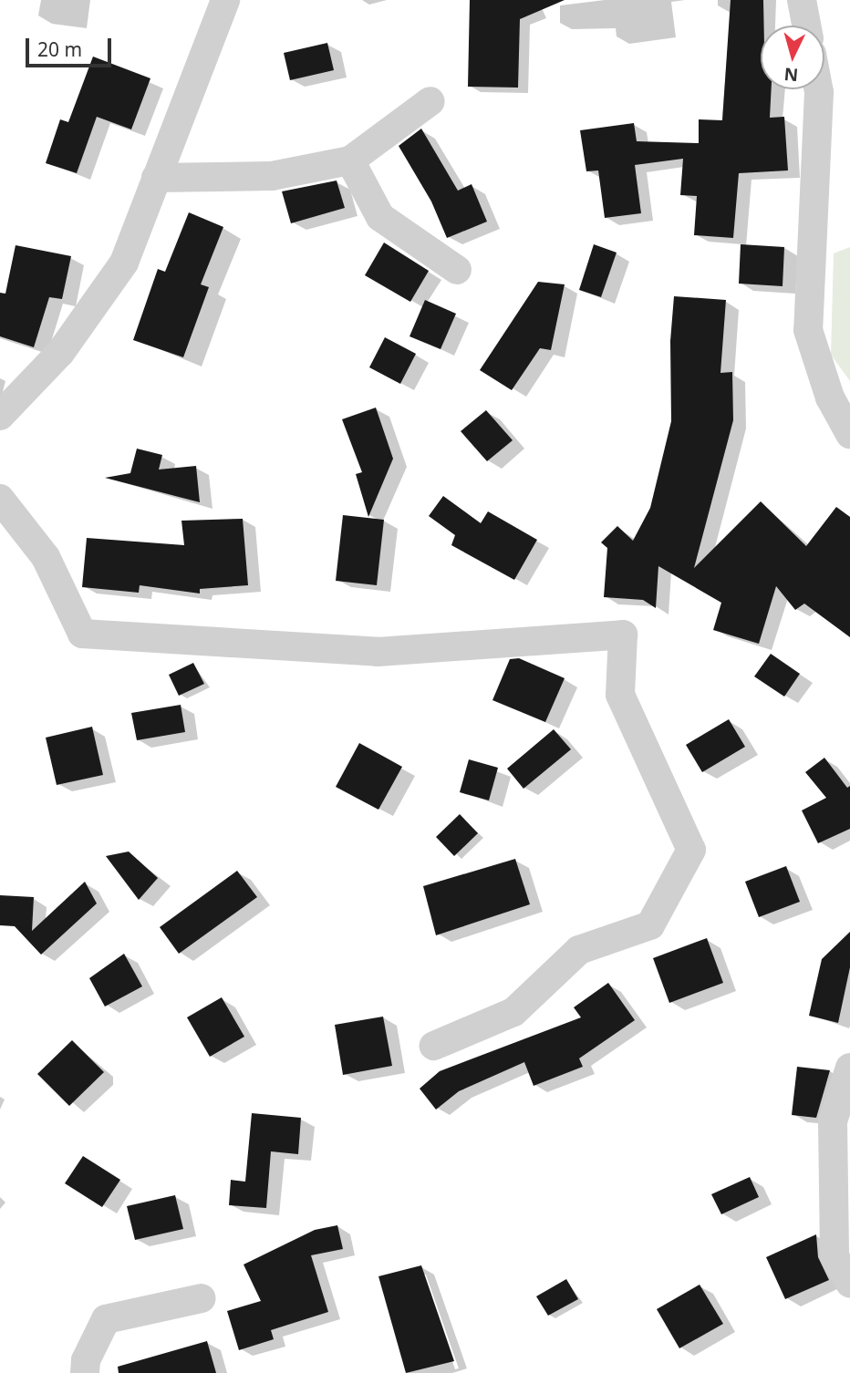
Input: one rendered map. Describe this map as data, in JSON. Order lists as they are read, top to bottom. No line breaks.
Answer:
{"scale_bar":"20 m","north":"bottom"}
